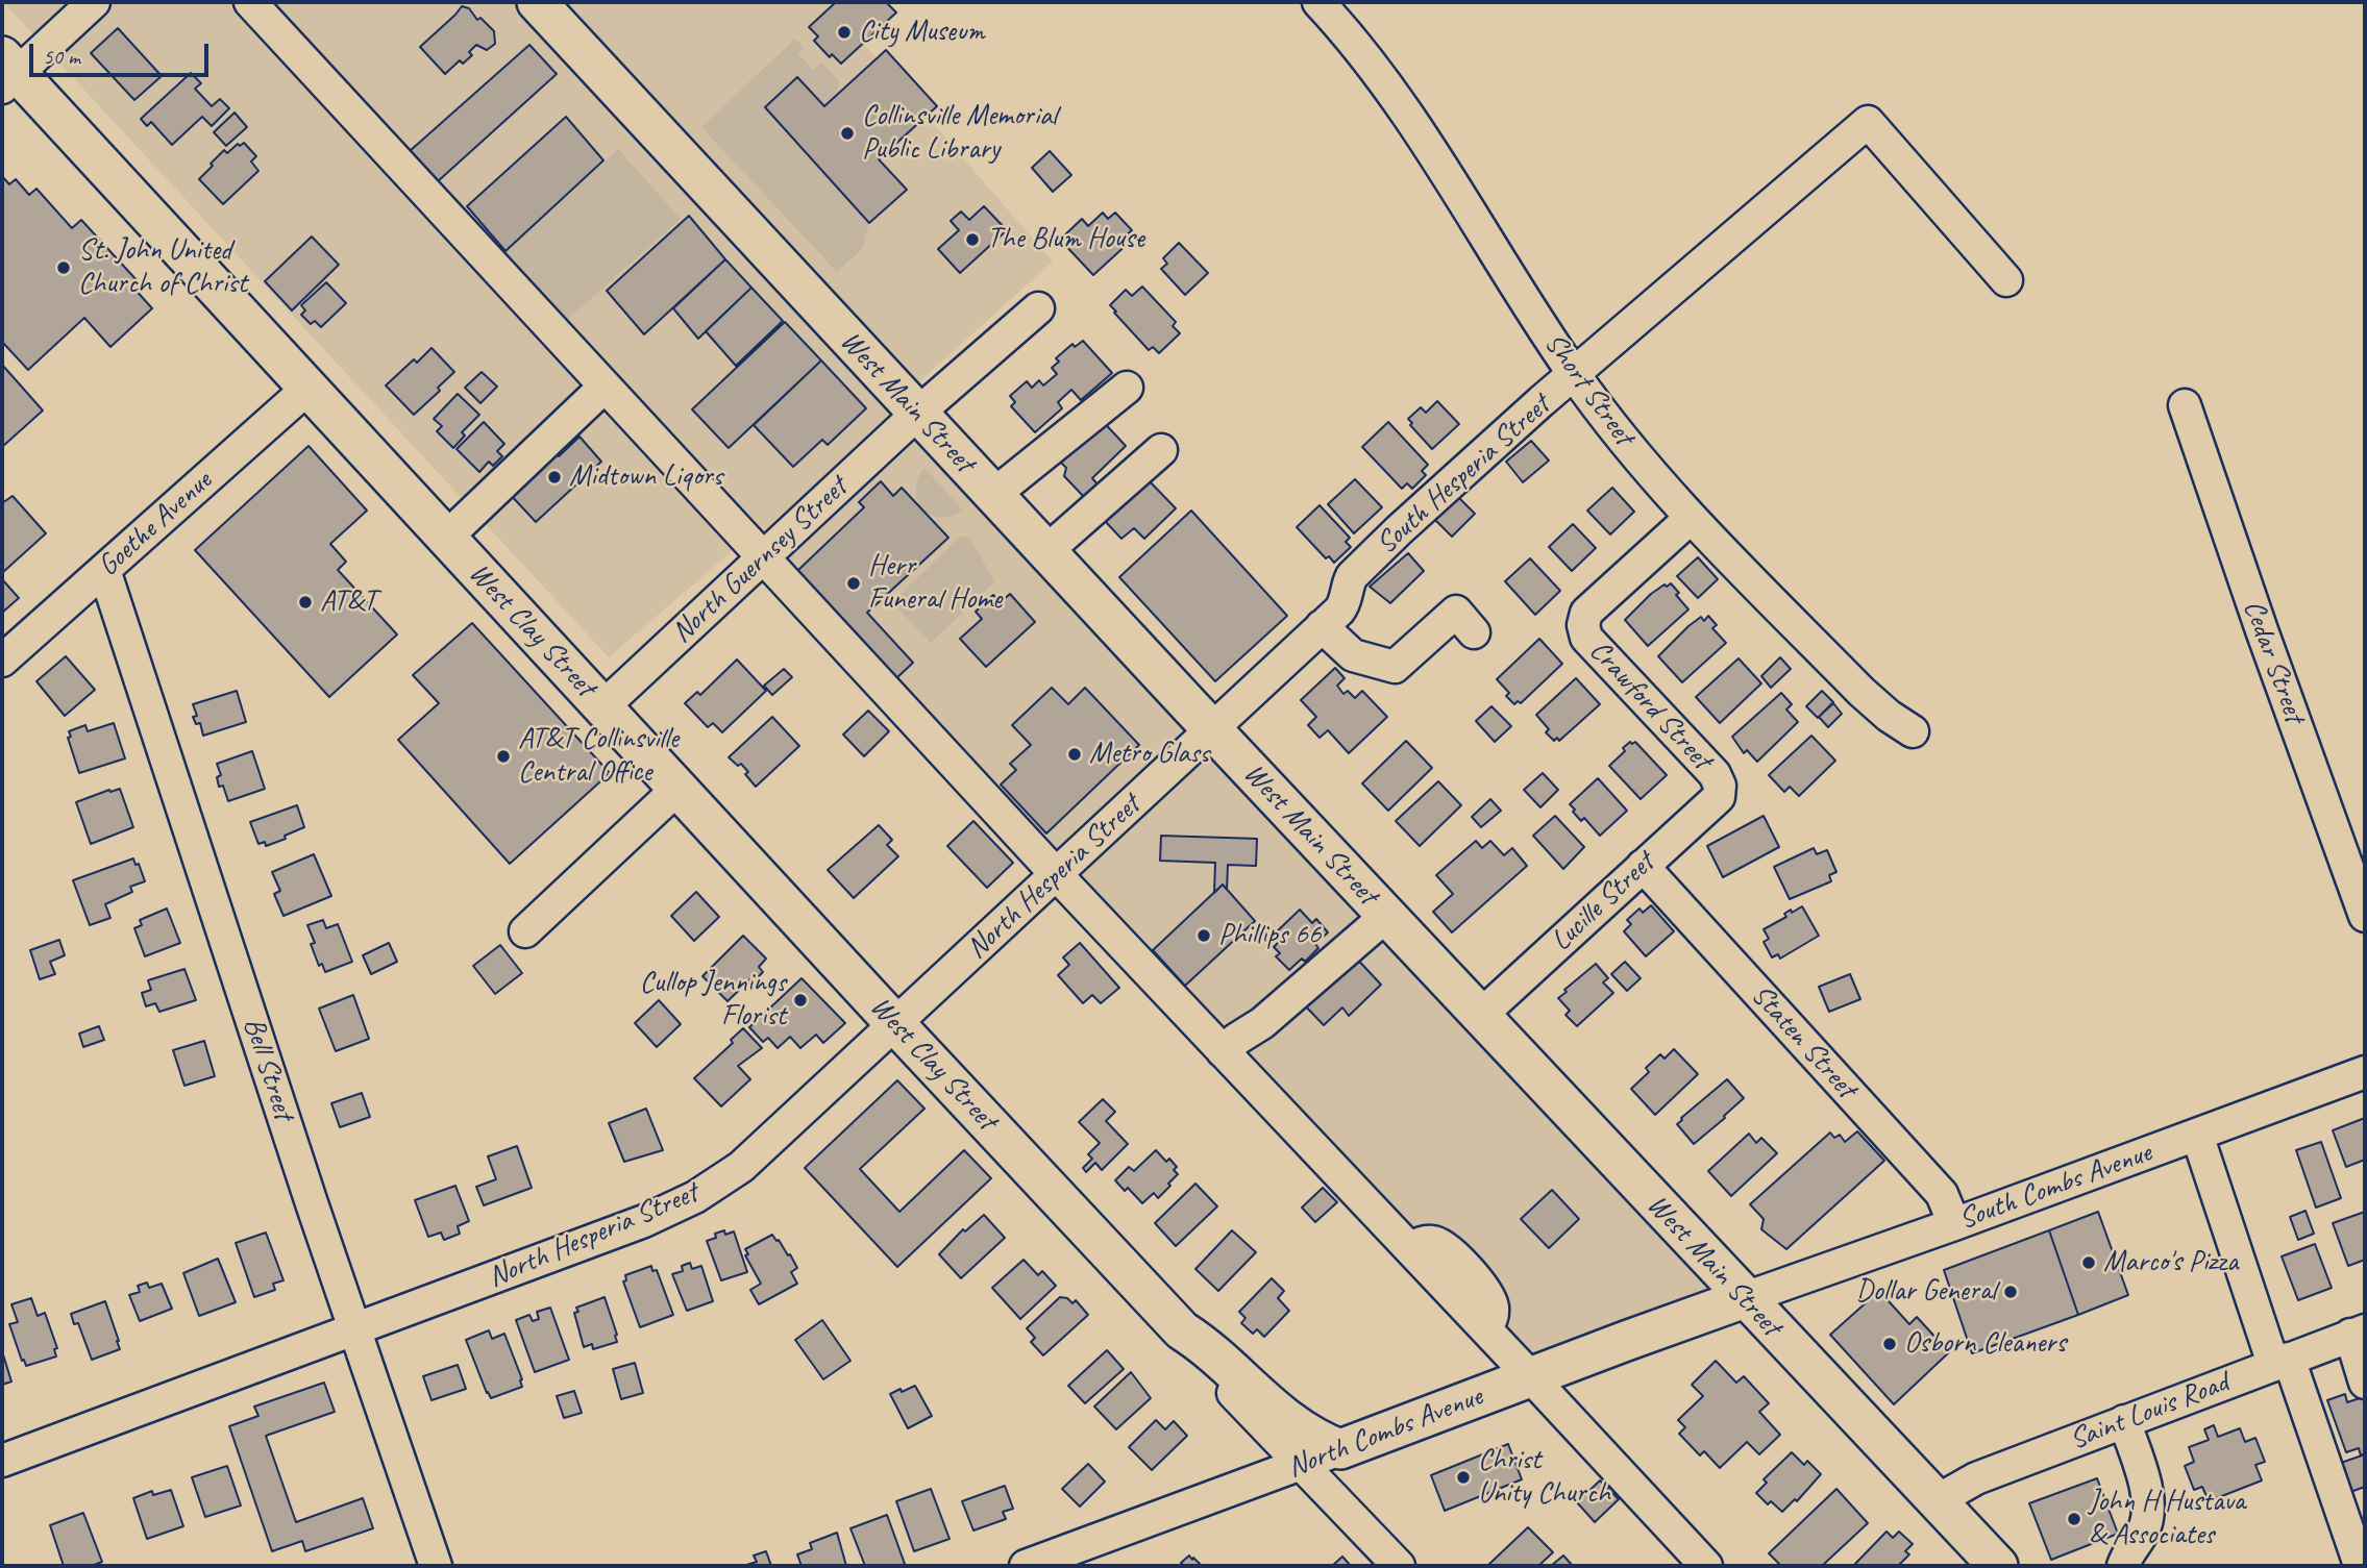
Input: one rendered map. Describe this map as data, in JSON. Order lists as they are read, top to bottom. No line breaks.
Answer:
{"streets":{"main road":["West Main Street","West Clay Street","North Combs Avenue"],"street":["Short Street","South Hesperia Street","Goethe Avenue","North Guernsey Street","Cedar Street","Crawford Street","North Hesperia Street","Lucille Street","Staten Street","Bell Street","South Combs Avenue","Saint Louis Road"]},"crossings":[["Short Street","South Hesperia Street"],["Short Street","Crawford Street"],["West Main Street","South Hesperia Street"],["West Main Street","North Guernsey Street"],["West Main Street","North Hesperia Street"],["West Main Street","Lucille Street"],["West Main Street","South Combs Avenue"],["West Main Street","Saint Louis Road"],["West Main Street","North Combs Avenue"],["South Hesperia Street","North Hesperia Street"],["Goethe Avenue","West Clay Street"],["Goethe Avenue","Bell Street"],["North Guernsey Street","West Clay Street"],["West Clay Street","North Hesperia Street"],["West Clay Street","North Combs Avenue"],["Crawford Street","Lucille Street"],["North Hesperia Street","Bell Street"],["Lucille Street","Staten Street"],["Staten Street","South Combs Avenue"],["South Combs Avenue","North Combs Avenue"]],"places":["City Museum","Collinsville Memorial Public Library","The Blum House","St. John United Church of Christ","Midtown Liqors","Herr Funeral Home","AT&T","Metro Glass","AT&T Collinsville Central Office","Phillips 66","Cullop Jennings Florist","Marco's Pizza","Dollar General","Osborn Cleaners","Christ Unity Church","John H Hustava & Associates"],"scale_bar":"50 m"}
